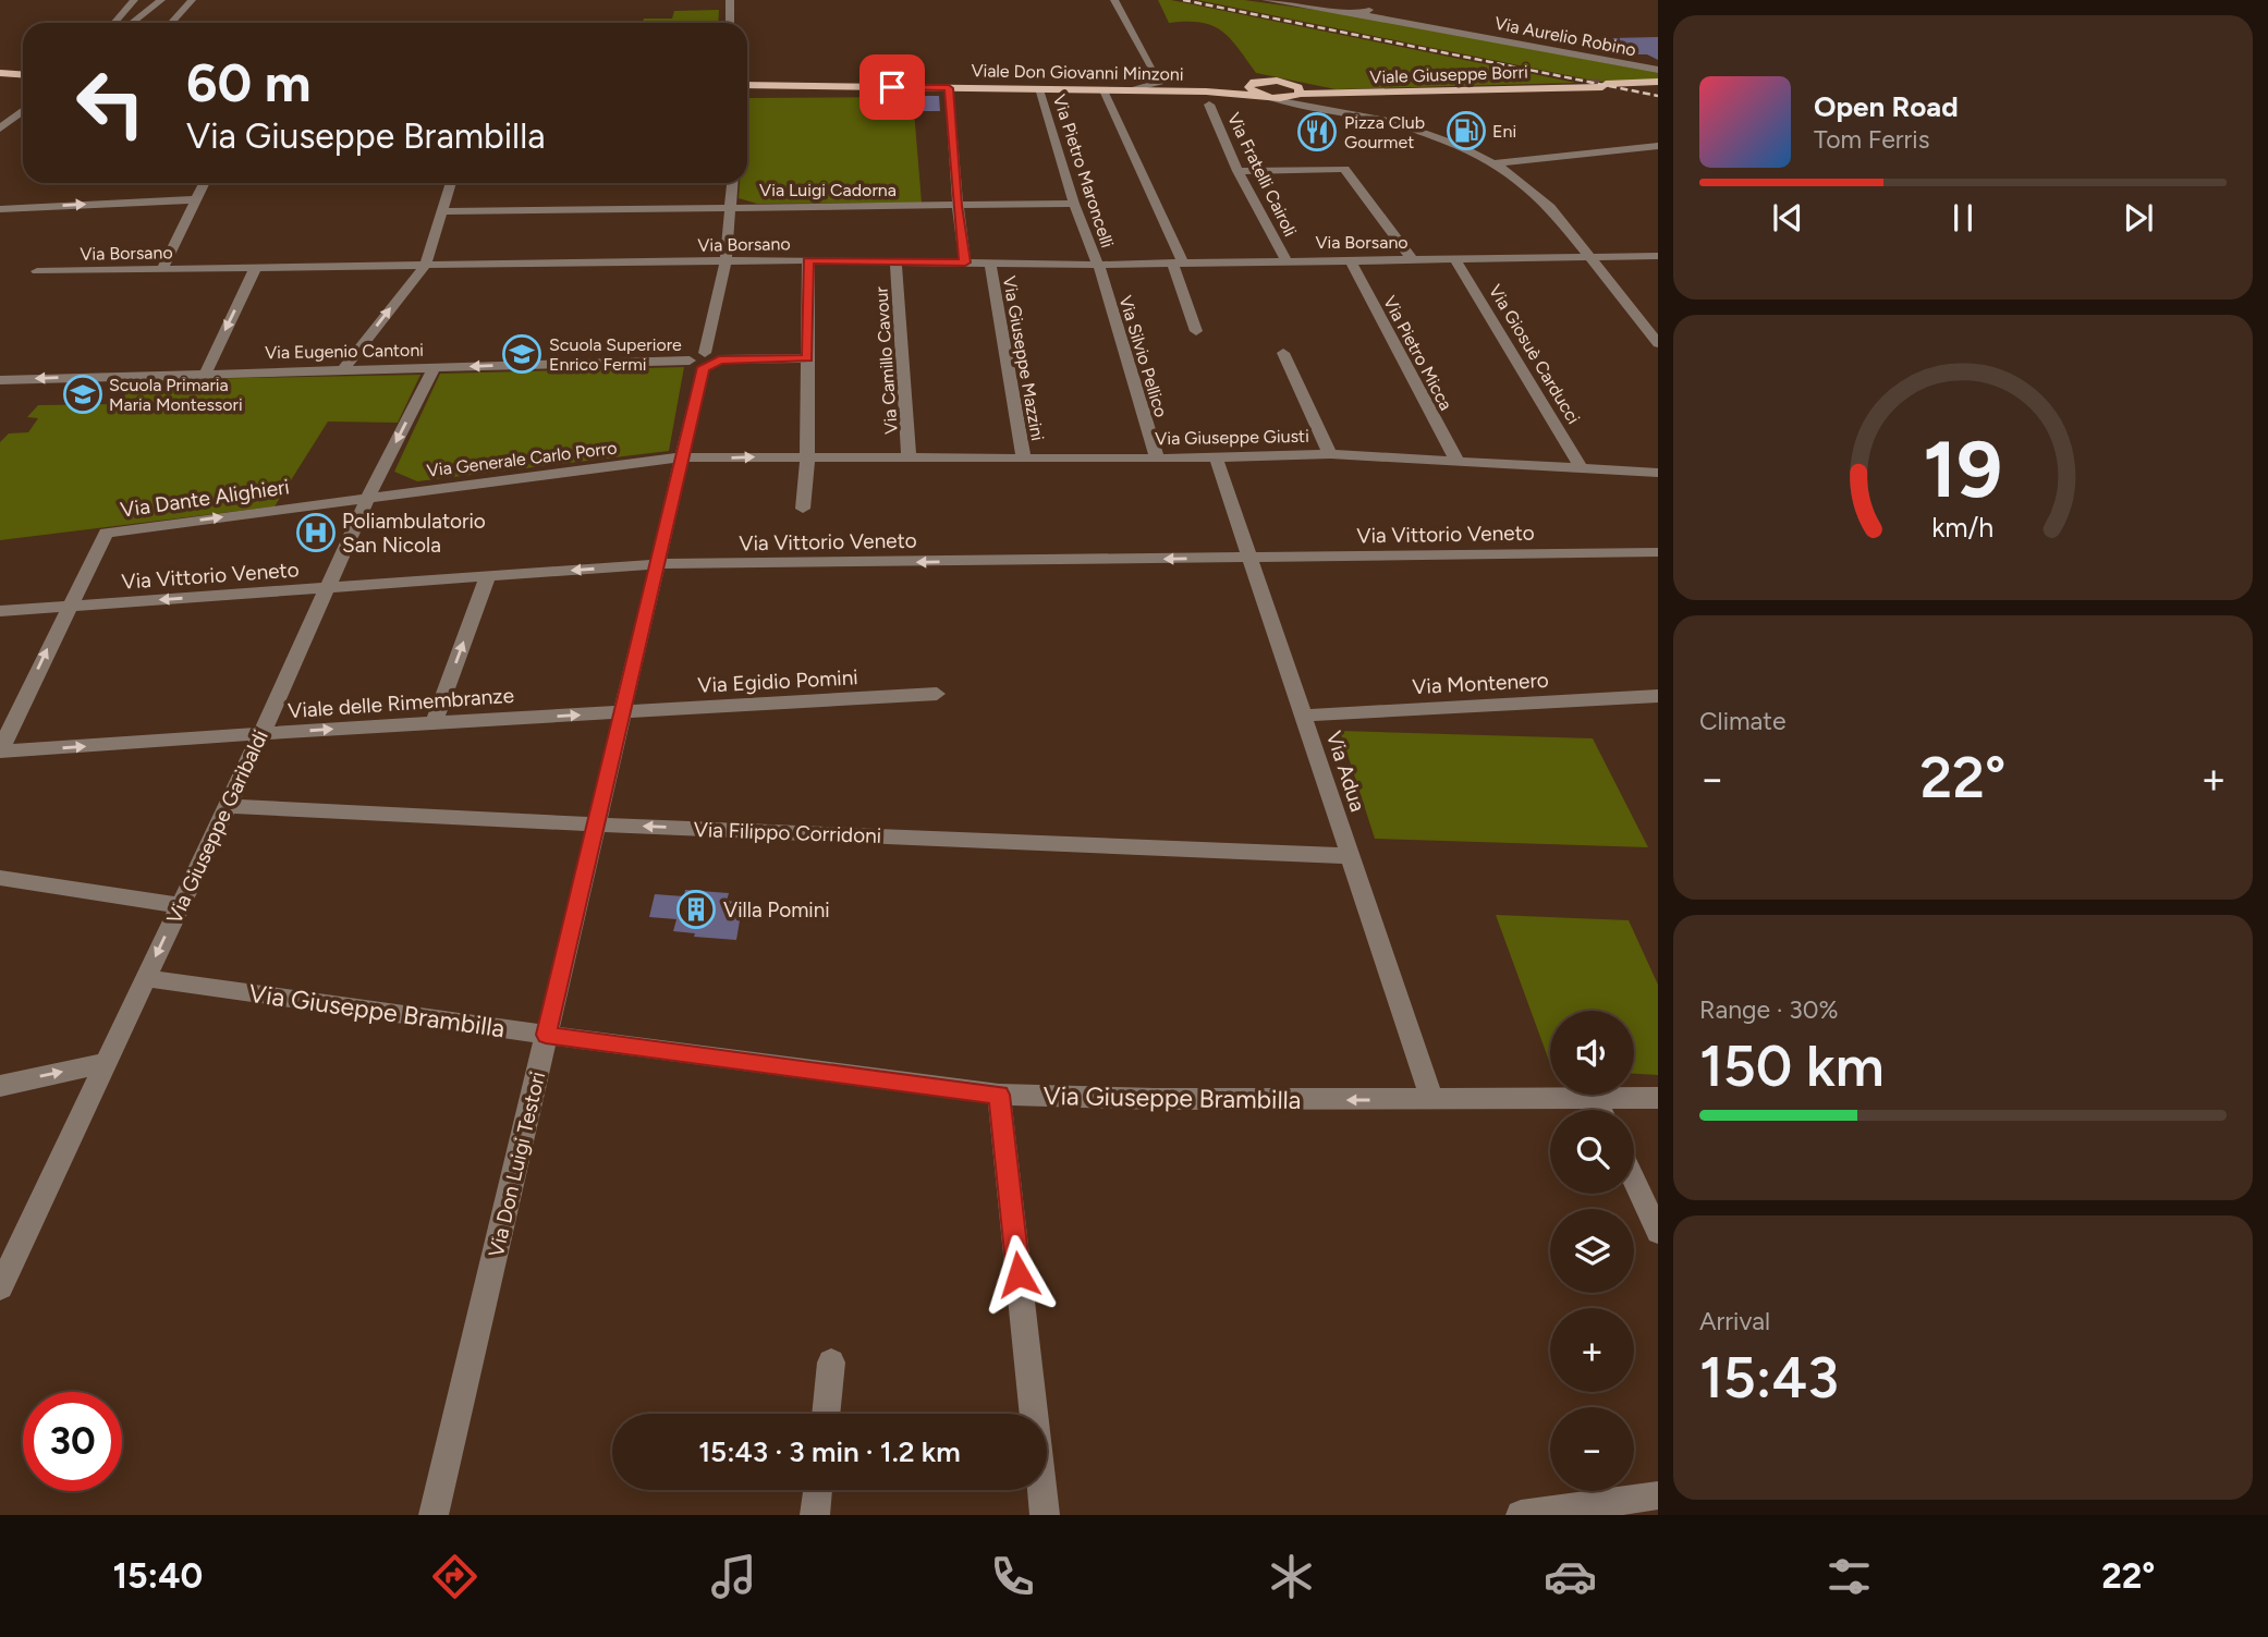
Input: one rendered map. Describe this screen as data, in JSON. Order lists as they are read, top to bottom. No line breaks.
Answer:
{"streets":{"main road":["Viale Don Giovanni Minzoni","Viale Giuseppe Borri"],"street":["Via Aurelio Robino","Via Pietro Maroncelli","Via Fratelli Cairoli","Via Luigi Cadorna","Via Borsano","Via Eugenio Cantoni","Via Pietro Micca","Via Giosuè Carducci","Via Silvio Pellico","Via Giuseppe Mazzini","Via Camillo Cavour","Via Giuseppe Giusti","Via Generale Carlo Porro","Via Dante Alighieri","Via Vittorio Veneto","Via Egidio Pomini","Via Montenero","Viale delle Rimembranze","Via Adua","Via Giuseppe Garibaldi","Via Filippo Corridoni","Via Giuseppe Brambilla","Via Don Luigi Testori"]},"crossings":[["Viale Don Giovanni Minzoni","Viale Giuseppe Borri"],["Viale Don Giovanni Minzoni","Via Pietro Maroncelli"],["Viale Don Giovanni Minzoni","Via Borsano"],["Via Pietro Maroncelli","Via Luigi Cadorna"],["Via Pietro Maroncelli","Via Borsano"],["Via Pietro Maroncelli","Via Silvio Pellico"],["Via Fratelli Cairoli","Via Borsano"],["Via Luigi Cadorna","Via Don Luigi Testori"],["Via Borsano","Via Pietro Micca"],["Via Borsano","Via Giosuè Carducci"],["Via Borsano","Via Silvio Pellico"],["Via Borsano","Via Giuseppe Mazzini"],["Via Borsano","Via Camillo Cavour"],["Via Borsano","Via Don Luigi Testori"],["Via Eugenio Cantoni","Via Giuseppe Garibaldi"],["Via Eugenio Cantoni","Via Don Luigi Testori"],["Via Pietro Micca","Via Giuseppe Giusti"],["Via Giosuè Carducci","Via Giuseppe Giusti"],["Via Silvio Pellico","Via Giuseppe Giusti"],["Via Giuseppe Mazzini","Via Giuseppe Giusti"],["Via Camillo Cavour","Via Giuseppe Giusti"],["Via Giuseppe Giusti","Via Generale Carlo Porro"],["Via Giuseppe Giusti","Via Adua"],["Via Giuseppe Giusti","Via Don Luigi Testori"],["Via Generale Carlo Porro","Via Dante Alighieri"],["Via Generale Carlo Porro","Via Giuseppe Garibaldi"],["Via Generale Carlo Porro","Via Don Luigi Testori"],["Via Dante Alighieri","Via Vittorio Veneto"],["Via Dante Alighieri","Viale delle Rimembranze"],["Via Dante Alighieri","Via Giuseppe Garibaldi"],["Via Vittorio Veneto","Via Adua"],["Via Vittorio Veneto","Via Giuseppe Garibaldi"],["Via Vittorio Veneto","Via Don Luigi Testori"],["Via Egidio Pomini","Viale delle Rimembranze"],["Via Egidio Pomini","Via Don Luigi Testori"],["Via Montenero","Via Adua"],["Viale delle Rimembranze","Via Giuseppe Garibaldi"],["Viale delle Rimembranze","Via Don Luigi Testori"],["Via Adua","Via Filippo Corridoni"],["Via Adua","Via Giuseppe Brambilla"],["Via Giuseppe Garibaldi","Via Filippo Corridoni"],["Via Giuseppe Garibaldi","Via Giuseppe Brambilla"],["Via Filippo Corridoni","Via Don Luigi Testori"],["Via Giuseppe Brambilla","Via Don Luigi Testori"]],"one_way":["Via Eugenio Cantoni","Via Dante Alighieri","Via Vittorio Veneto","Viale delle Rimembranze","Via Filippo Corridoni"],"places":{"fuel station":["Eni"],"restaurant":["Pizza Club Gourmet"],"school or university":["Scuola Superiore Enrico Fermi","Scuola Primaria Maria Montessori"],"hospital":["Poliambulatorio San Nicola"],"building":["Villa Pomini"]},"page":{"turn":["60 m","Via Giuseppe Brambilla"],"song":["Open Road","Tom Ferris"],"tile":["Climate",["Range · 30%","150 km"],["Arrival","15:43"]],"heat":["−","22°","+"],"map_buttons":["+","−"],"limit":"30","trip":"15:43 · 3 min · 1.2 km","tabs":["15:40","22°"],"gauge":["19","km/h"]}}
